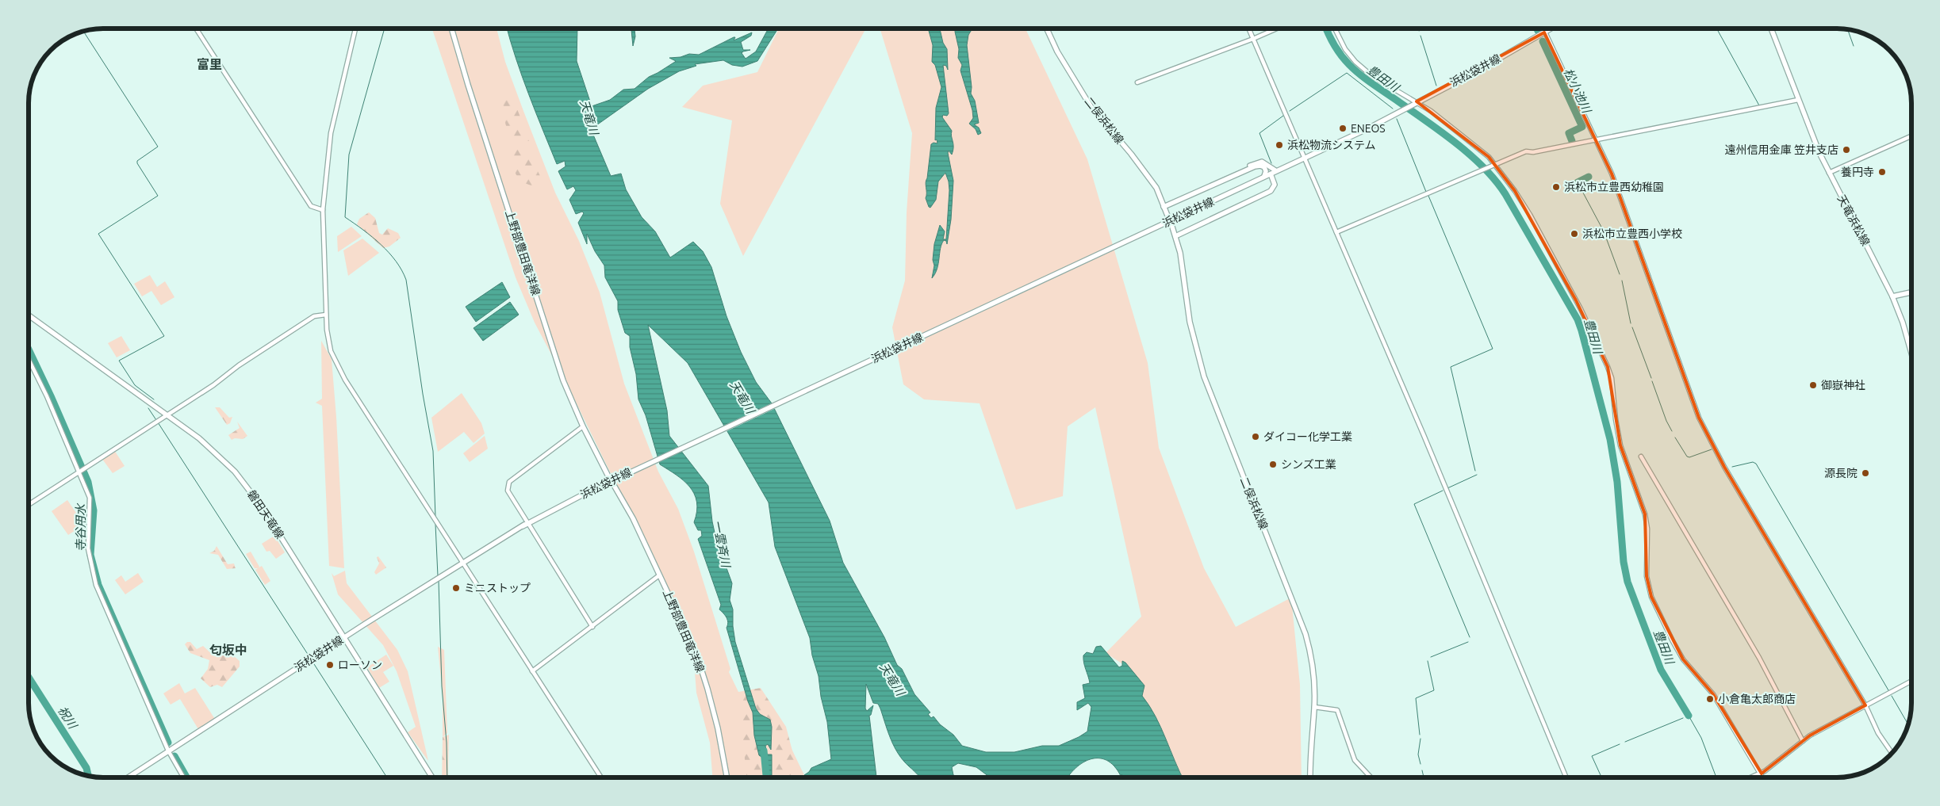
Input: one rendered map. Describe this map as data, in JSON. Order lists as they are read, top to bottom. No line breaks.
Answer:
{"streets":{"main road":["浜松袋井線","二俣浜松線","天竜浜松線","上野部豊田竜洋線","磐田天竜線"]},"crossings":[["浜松袋井線","磐田天竜線"]],"districts":["富里","匂坂中"],"water":["豊田川","松小池川","天竜川","寺谷用水","一雲斉川","祝川"],"places":["ENEOS","浜松物流システム","遠州信用金庫 笠井支店","養円寺","浜松市立豊西幼稚園","浜松市立豊西小学校","御嶽神社","ダイコー化学工業","シンズ工業","源長院","ミニストップ","ローソン","小倉亀太郎商店"]}
